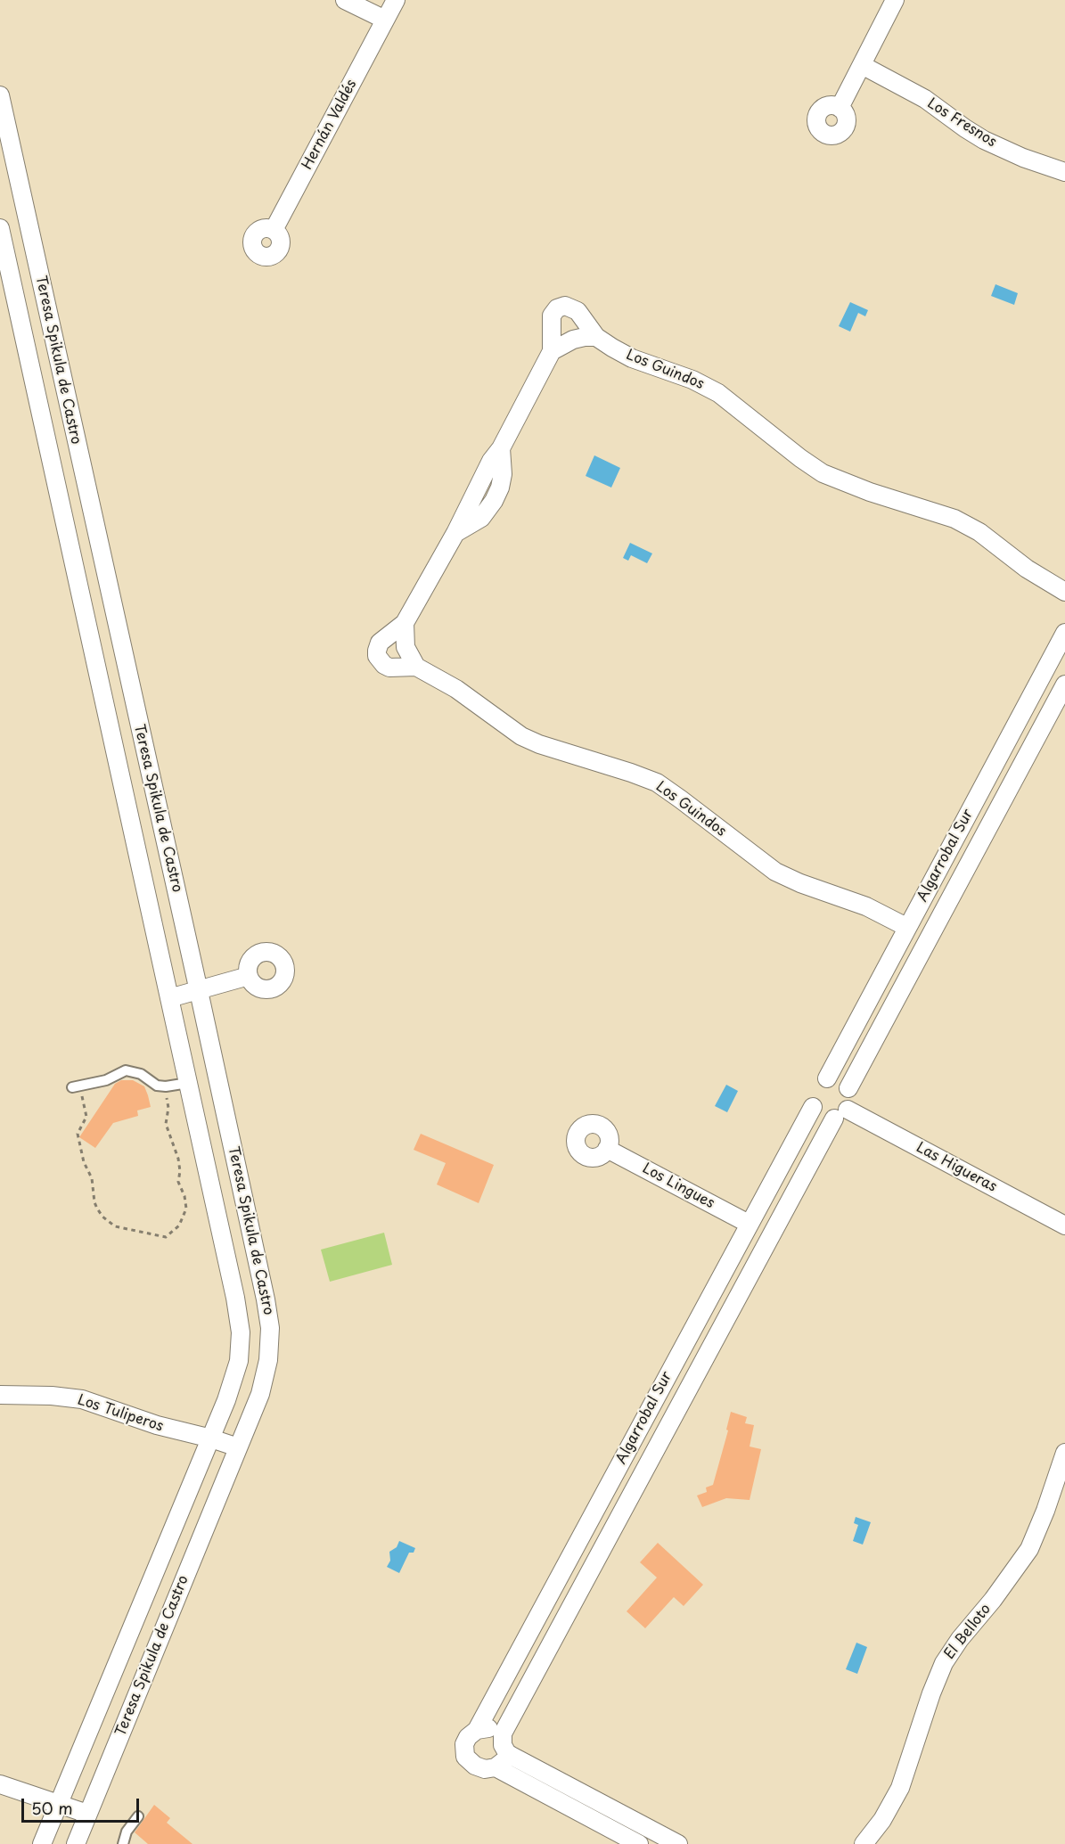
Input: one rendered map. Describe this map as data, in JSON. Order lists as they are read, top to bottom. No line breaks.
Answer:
{"streets":{"street":["Los Fresnos","Hernán Valdés","Teresa Spikula de Castro","Los Guindos","Algarrobal Sur","Las Higueras","Los Lingues","Los Tuliperos","El Belloto"]},"crossings":[["Teresa Spikula de Castro","Los Tuliperos"],["Los Guindos","Algarrobal Sur"],["Algarrobal Sur","Las Higueras"],["Algarrobal Sur","Los Lingues"]],"scale_bar":"50 m"}
